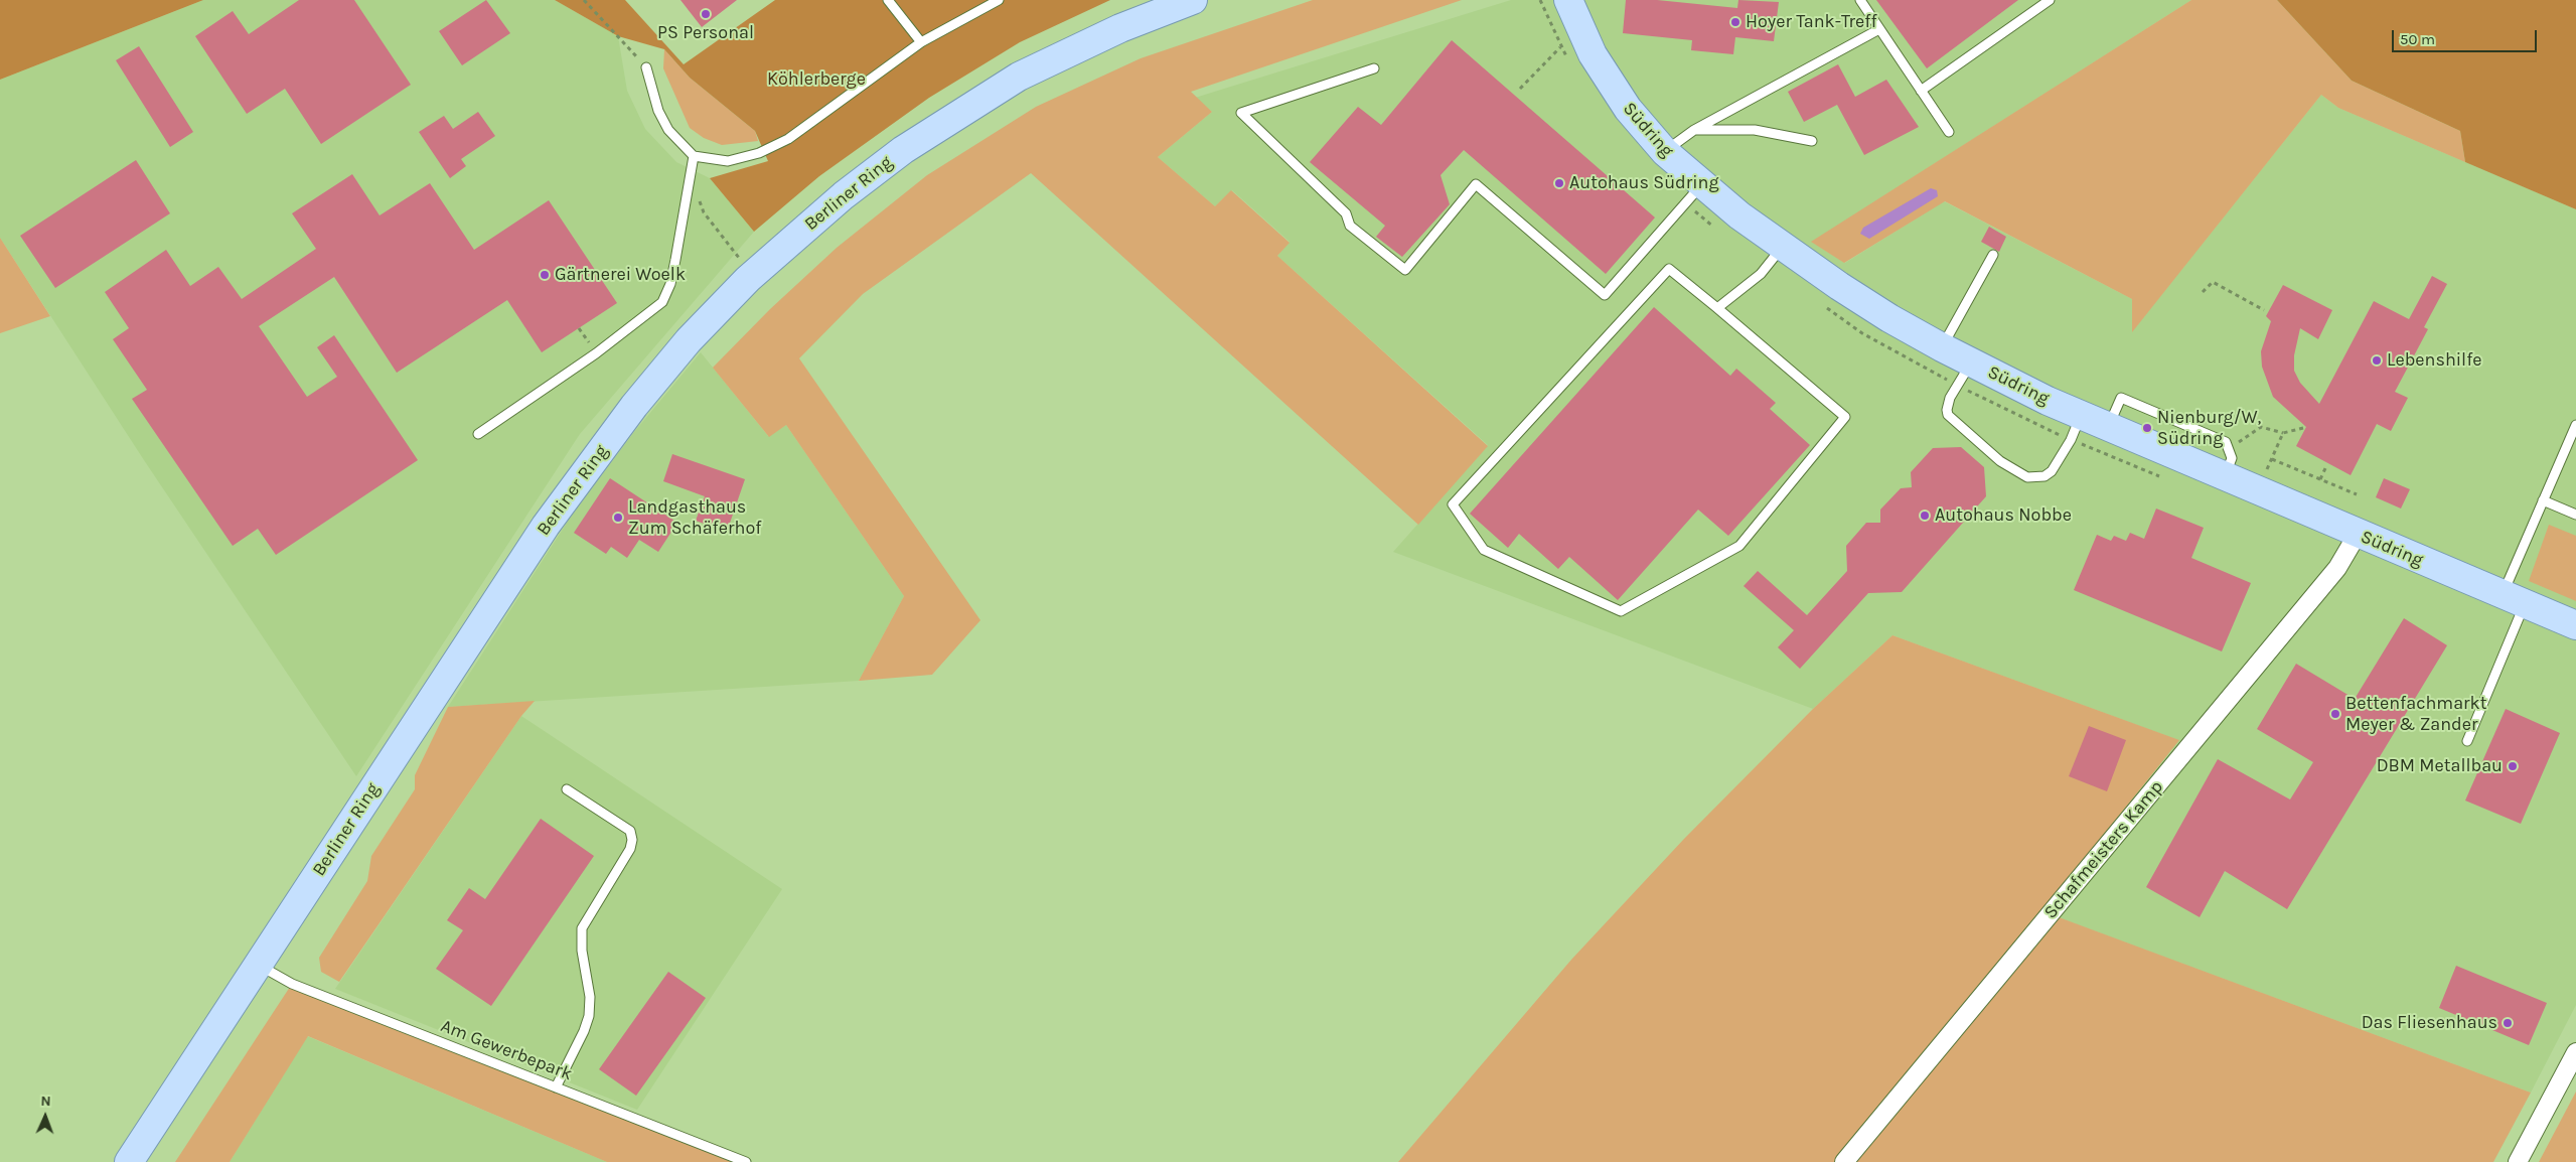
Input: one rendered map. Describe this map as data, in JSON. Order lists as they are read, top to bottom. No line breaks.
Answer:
{"streets":{"main road":["Südring","Berliner Ring"],"street":["Schafmeisters Kamp"],"lane":["Am Gewerbepark"]},"crossings":[["Südring","Schafmeisters Kamp"],["Berliner Ring","Am Gewerbepark"]],"parks":["Köhlerberge"],"places":["PS Personal","Hoyer Tank-Treff","Autohaus Südring","Gärtnerei Woelk","Lebenshilfe","Nienburg/W, Südring","Autohaus Nobbe","Landgasthaus Zum Schäferhof","Bettenfachmarkt Meyer & Zander","DBM Metallbau","Das Fliesenhaus"],"scale_bar":"50 m","north":"top"}
